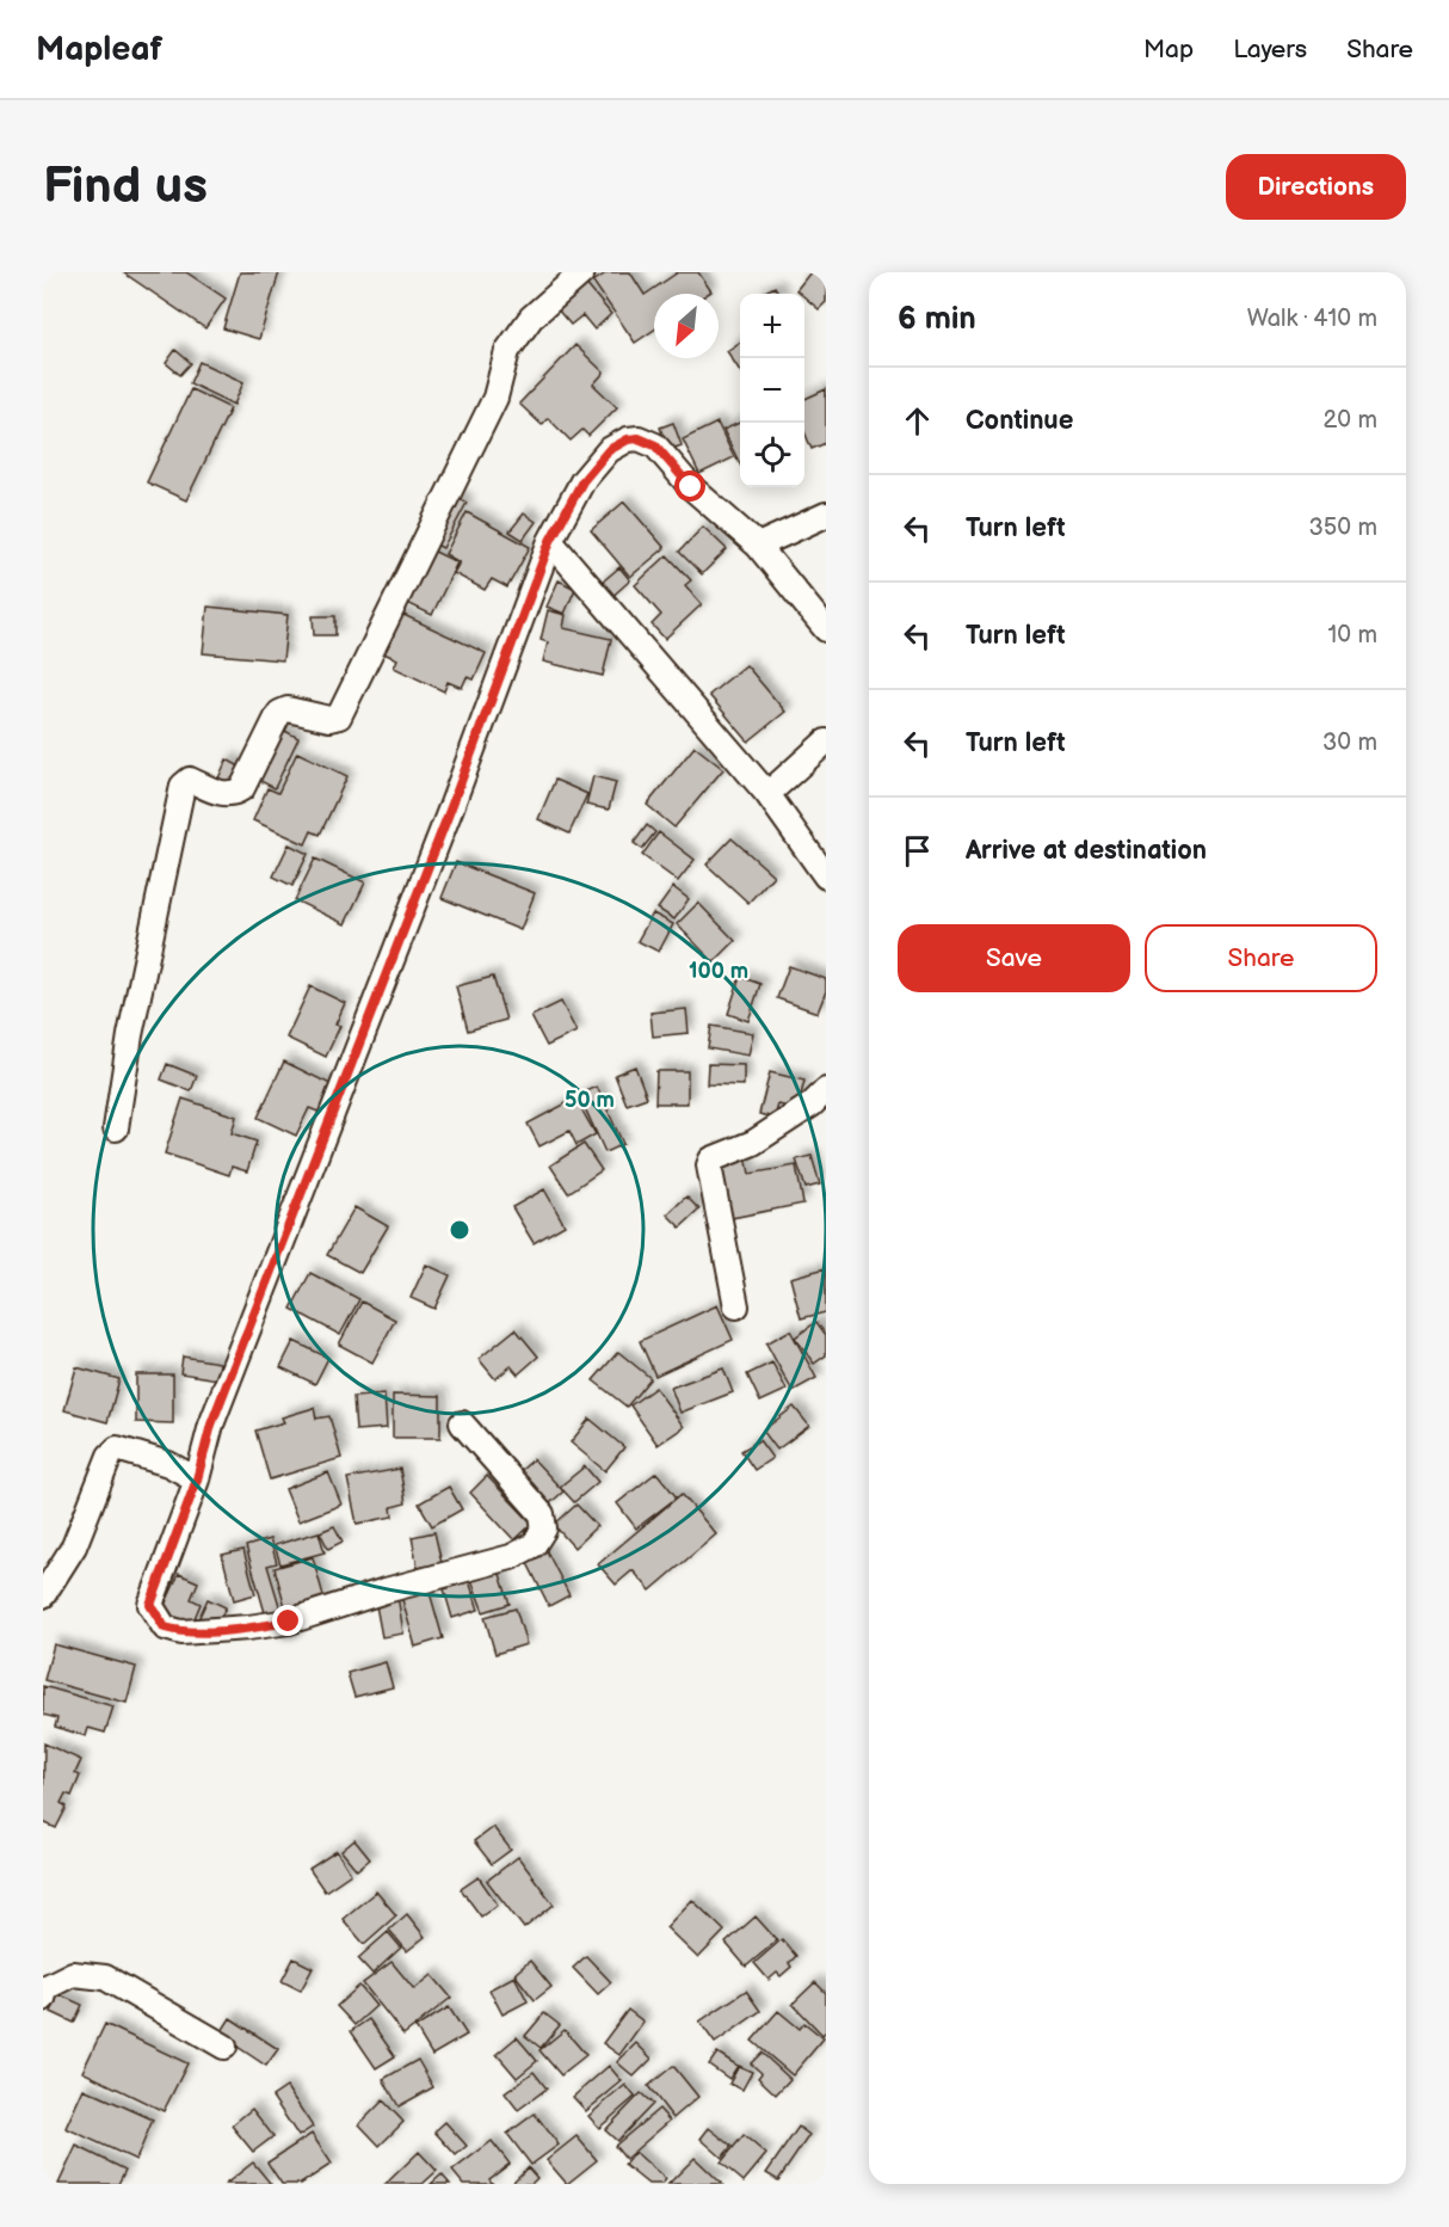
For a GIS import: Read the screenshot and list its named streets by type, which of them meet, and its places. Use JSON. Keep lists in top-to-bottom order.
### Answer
{
  "north": "bottom left",
  "page": {
    "header": "Mapleaf",
    "nav": ["Map", "Layers", "Share"],
    "buttons": [
      "Directions",
      ["Save", "Share"]
    ],
    "title": "Find us",
    "heading": ["6 min", "Walk · 410 m"],
    "map_buttons": ["+", "−"],
    "list": [
      ["Continue", "20 m"],
      ["Turn left", "350 m"],
      ["Turn left", "10 m"],
      ["Turn left", "30 m"],
      "Arrive at destination"
    ]
  },
  "rings": ["100 m", "50 m"]
}
